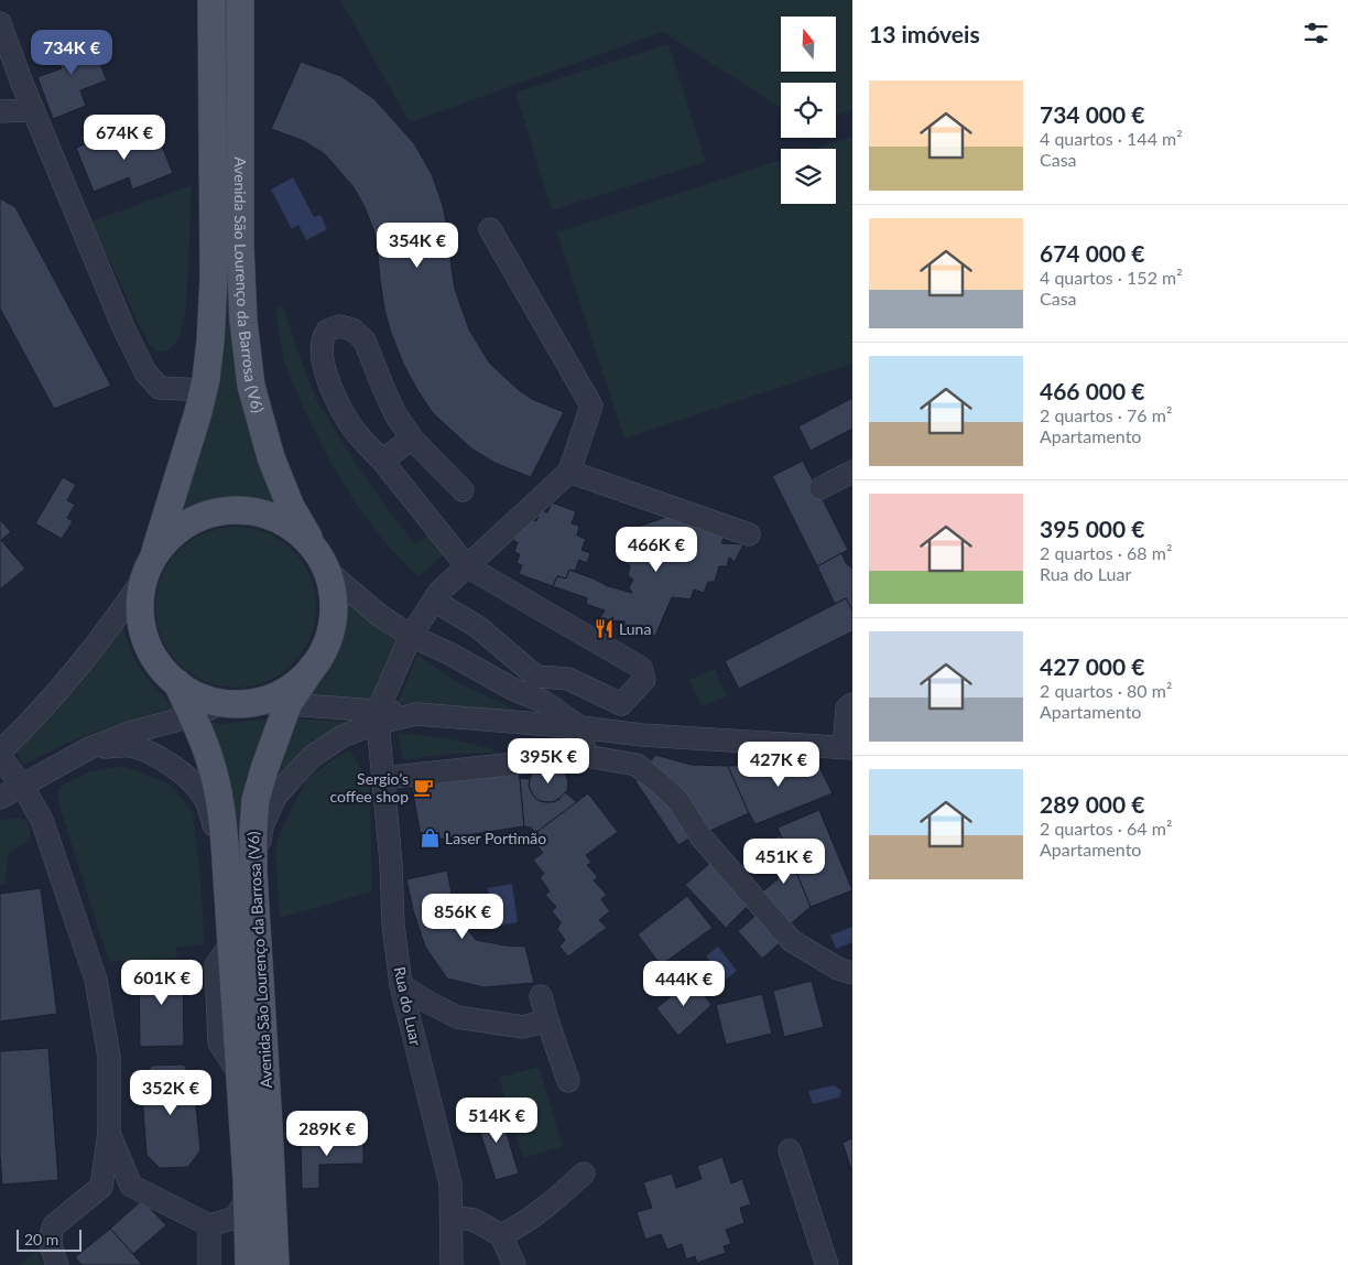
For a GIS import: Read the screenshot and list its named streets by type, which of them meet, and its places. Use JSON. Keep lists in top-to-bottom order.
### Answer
{
  "streets": {
    "main road": ["Avenida São Lourenço da Barrosa (V6)"],
    "street": ["Rua do Luar"]
  },
  "places": {
    "restaurant": ["Luna"],
    "cafe": ["Sergio’s coffee shop"],
    "shop": ["Laser Portimão"]
  },
  "scale_bar": "20 m",
  "north": "top",
  "page": {
    "heading": "13 imóveis",
    "price": [
      "734K €",
      "674K €",
      "354K €",
      "466K €",
      "395K €",
      "427K €",
      "451K €",
      "856K €",
      "601K €",
      "444K €",
      "352K €",
      "514K €",
      "289K €"
    ],
    "list": [
      {
        "name": "734 000 €",
        "note": "4 quartos · 144 m² · Casa"
      },
      {
        "name": "674 000 €",
        "note": "4 quartos · 152 m² · Casa"
      },
      {
        "name": "466 000 €",
        "note": "2 quartos · 76 m² · Apartamento"
      },
      {
        "name": "395 000 €",
        "note": "2 quartos · 68 m² · Rua do Luar"
      },
      {
        "name": "427 000 €",
        "note": "2 quartos · 80 m² · Apartamento"
      },
      {
        "name": "289 000 €",
        "note": "2 quartos · 64 m² · Apartamento"
      }
    ],
    "scale": "20 m"
  }
}
